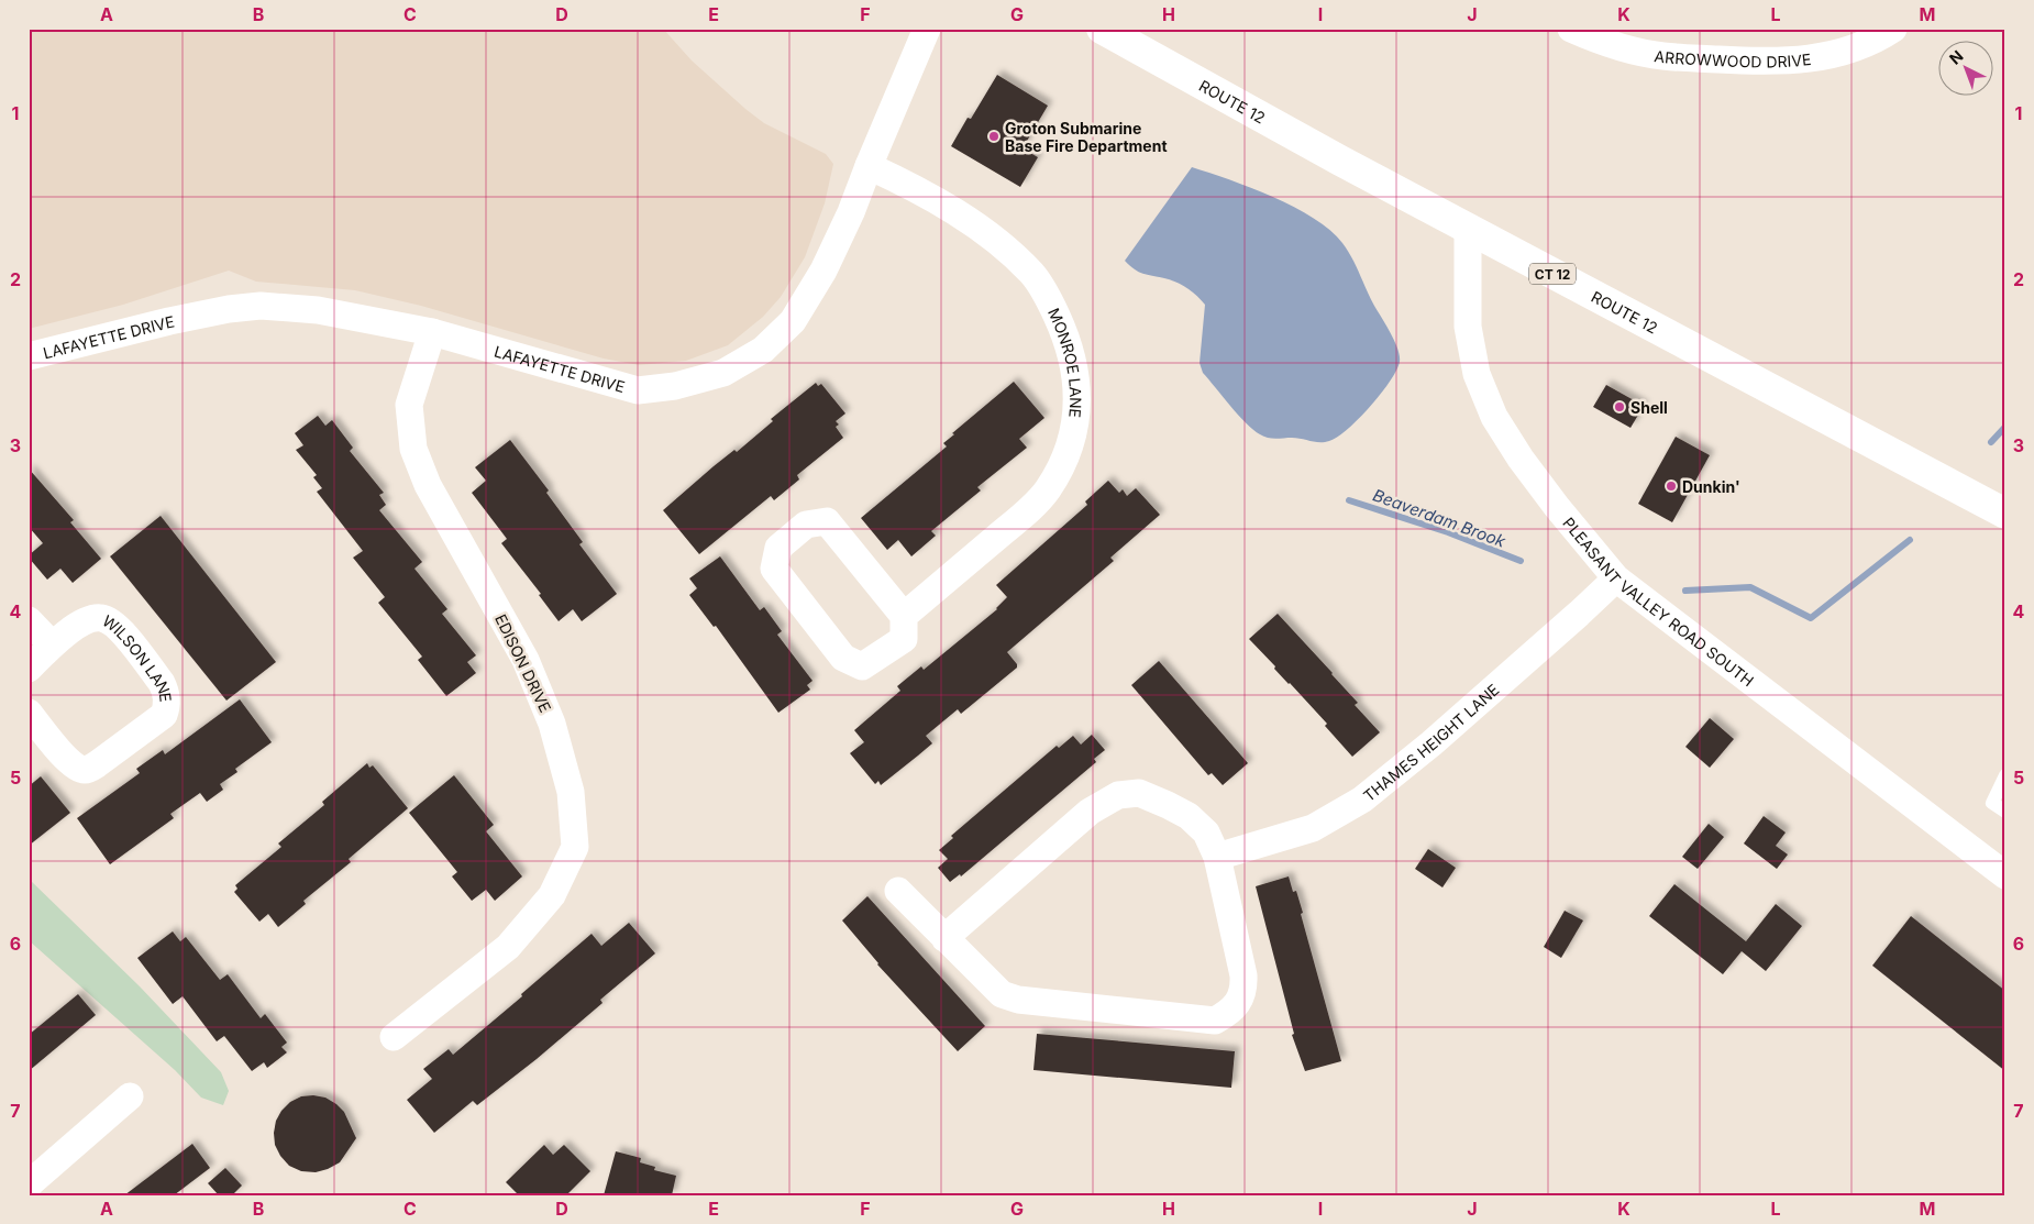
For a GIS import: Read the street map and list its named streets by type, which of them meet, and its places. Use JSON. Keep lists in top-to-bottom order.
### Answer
{
  "streets": {
    "highway": ["ROUTE 12", "CT 12"],
    "street": [
      "ARROWWOOD DRIVE",
      "LAFAYETTE DRIVE",
      "MONROE LANE",
      "PLEASANT VALLEY ROAD SOUTH",
      "WILSON LANE",
      "EDISON DRIVE",
      "THAMES HEIGHT LANE"
    ]
  },
  "crossings": [
    ["ROUTE 12", "PLEASANT VALLEY ROAD SOUTH"],
    ["LAFAYETTE DRIVE", "MONROE LANE"],
    ["LAFAYETTE DRIVE", "EDISON DRIVE"],
    ["PLEASANT VALLEY ROAD SOUTH", "THAMES HEIGHT LANE"]
  ],
  "water": ["Beaverdam Brook"],
  "places": ["Groton Submarine Base Fire Department", "Shell", "Dunkin'"],
  "north": "top left",
  "grid": {
    "columns": [
      "A",
      "B",
      "C",
      "D",
      "E",
      "F",
      "G",
      "H",
      "I",
      "J",
      "K",
      "L",
      "M"
    ],
    "rows": [
      "1",
      "2",
      "3",
      "4",
      "5",
      "6",
      "7"
    ]
  }
}
